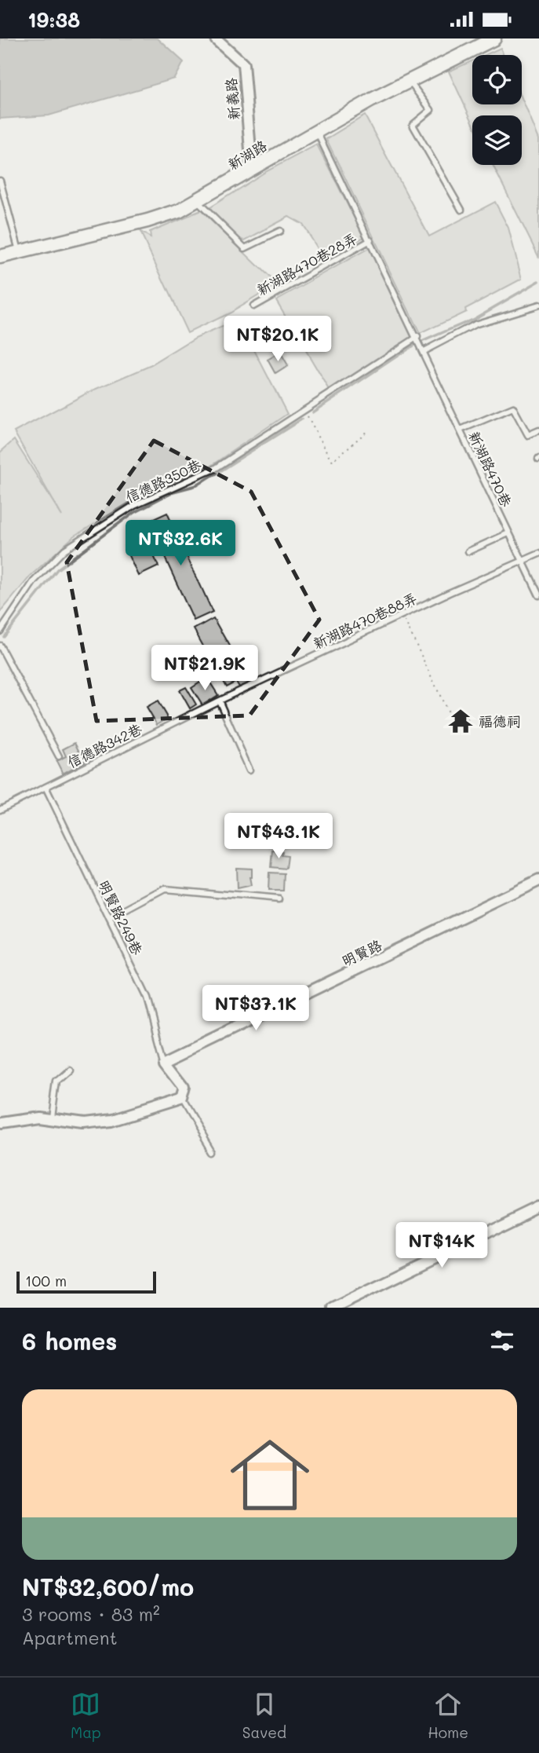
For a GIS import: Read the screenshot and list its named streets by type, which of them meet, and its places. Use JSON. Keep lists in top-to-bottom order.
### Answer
{
  "streets": {
    "street": ["新義路", "新湖路", "明賢路"],
    "lane": [
      "新湖路470巷28弄",
      "新湖路470巷",
      "信德路350巷",
      "新湖路470巷88弄",
      "信德路342巷",
      "明賢路249巷"
    ]
  },
  "crossings": [
    ["新義路", "新湖路"],
    ["新湖路470巷", "信德路350巷"],
    ["新湖路470巷", "新湖路470巷88弄"],
    ["新湖路470巷88弄", "信德路342巷"],
    ["信德路342巷", "明賢路249巷"],
    ["明賢路249巷", "明賢路"]
  ],
  "places": {
    "temple": ["福德祠"]
  },
  "scale_bar": "100 m",
  "page": {
    "status": "19:38",
    "price": [
      "NT$20.1K",
      "NT$32.6K",
      "NT$21.9K",
      "NT$43.1K",
      "NT$37.1K",
      "NT$14K"
    ],
    "scale": "100 m",
    "heading": "6 homes",
    "list": [
      {
        "name": "NT$32,600/mo",
        "note": "3 rooms · 83 m² · Apartment"
      }
    ],
    "tabs": ["Map", "Saved", "Home"]
  }
}
